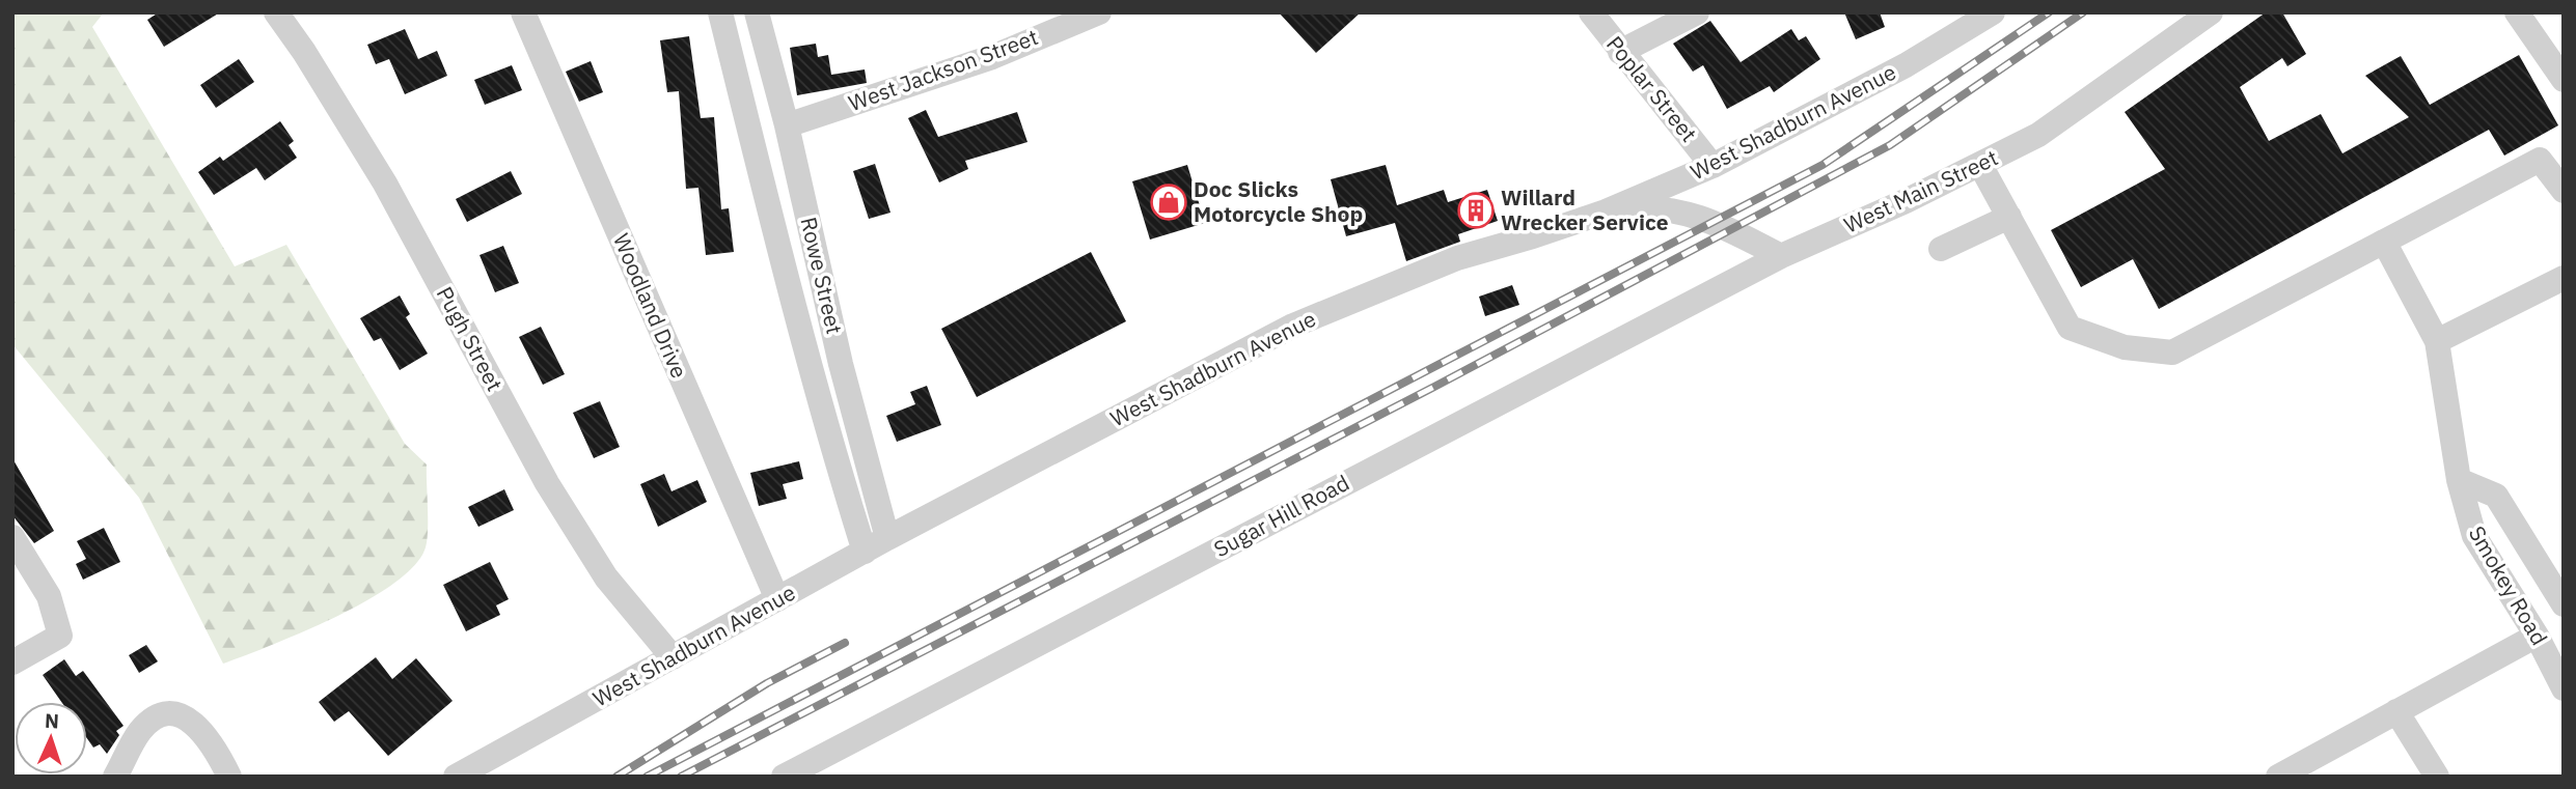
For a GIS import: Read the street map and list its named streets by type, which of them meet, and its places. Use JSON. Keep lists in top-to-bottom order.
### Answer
{
  "streets": {
    "street": [
      "West Jackson Street",
      "Poplar Street",
      "West Shadburn Avenue",
      "West Main Street",
      "Rowe Street",
      "Woodland Drive",
      "Pugh Street",
      "Sugar Hill Road",
      "Smokey Road"
    ]
  },
  "crossings": [
    ["West Jackson Street", "Rowe Street"],
    ["Poplar Street", "West Shadburn Avenue"],
    ["West Shadburn Avenue", "Rowe Street"],
    ["West Shadburn Avenue", "Woodland Drive"],
    ["West Shadburn Avenue", "Pugh Street"],
    ["West Main Street", "Sugar Hill Road"]
  ],
  "places": {
    "shop": ["Doc Slicks Motorcycle Shop"],
    "building": ["Willard Wrecker Service"]
  },
  "north": "top"
}
